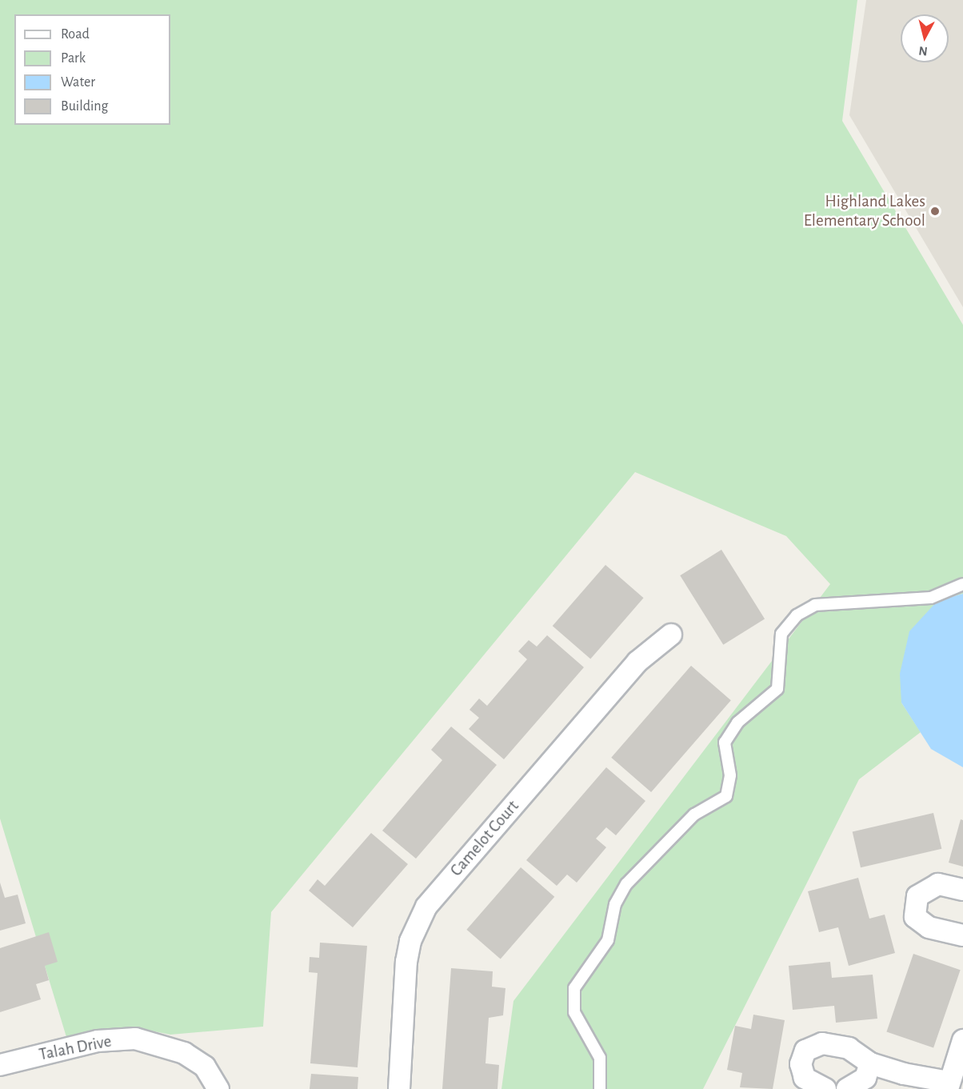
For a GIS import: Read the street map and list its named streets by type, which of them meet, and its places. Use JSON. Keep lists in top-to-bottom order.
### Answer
{
  "streets": {
    "street": ["Camelot Court", "Talah Drive"]
  },
  "places": ["Highland Lakes Elementary School"],
  "legend": [
    "Road",
    "Park",
    "Water",
    "Building"
  ],
  "north": "bottom"
}
